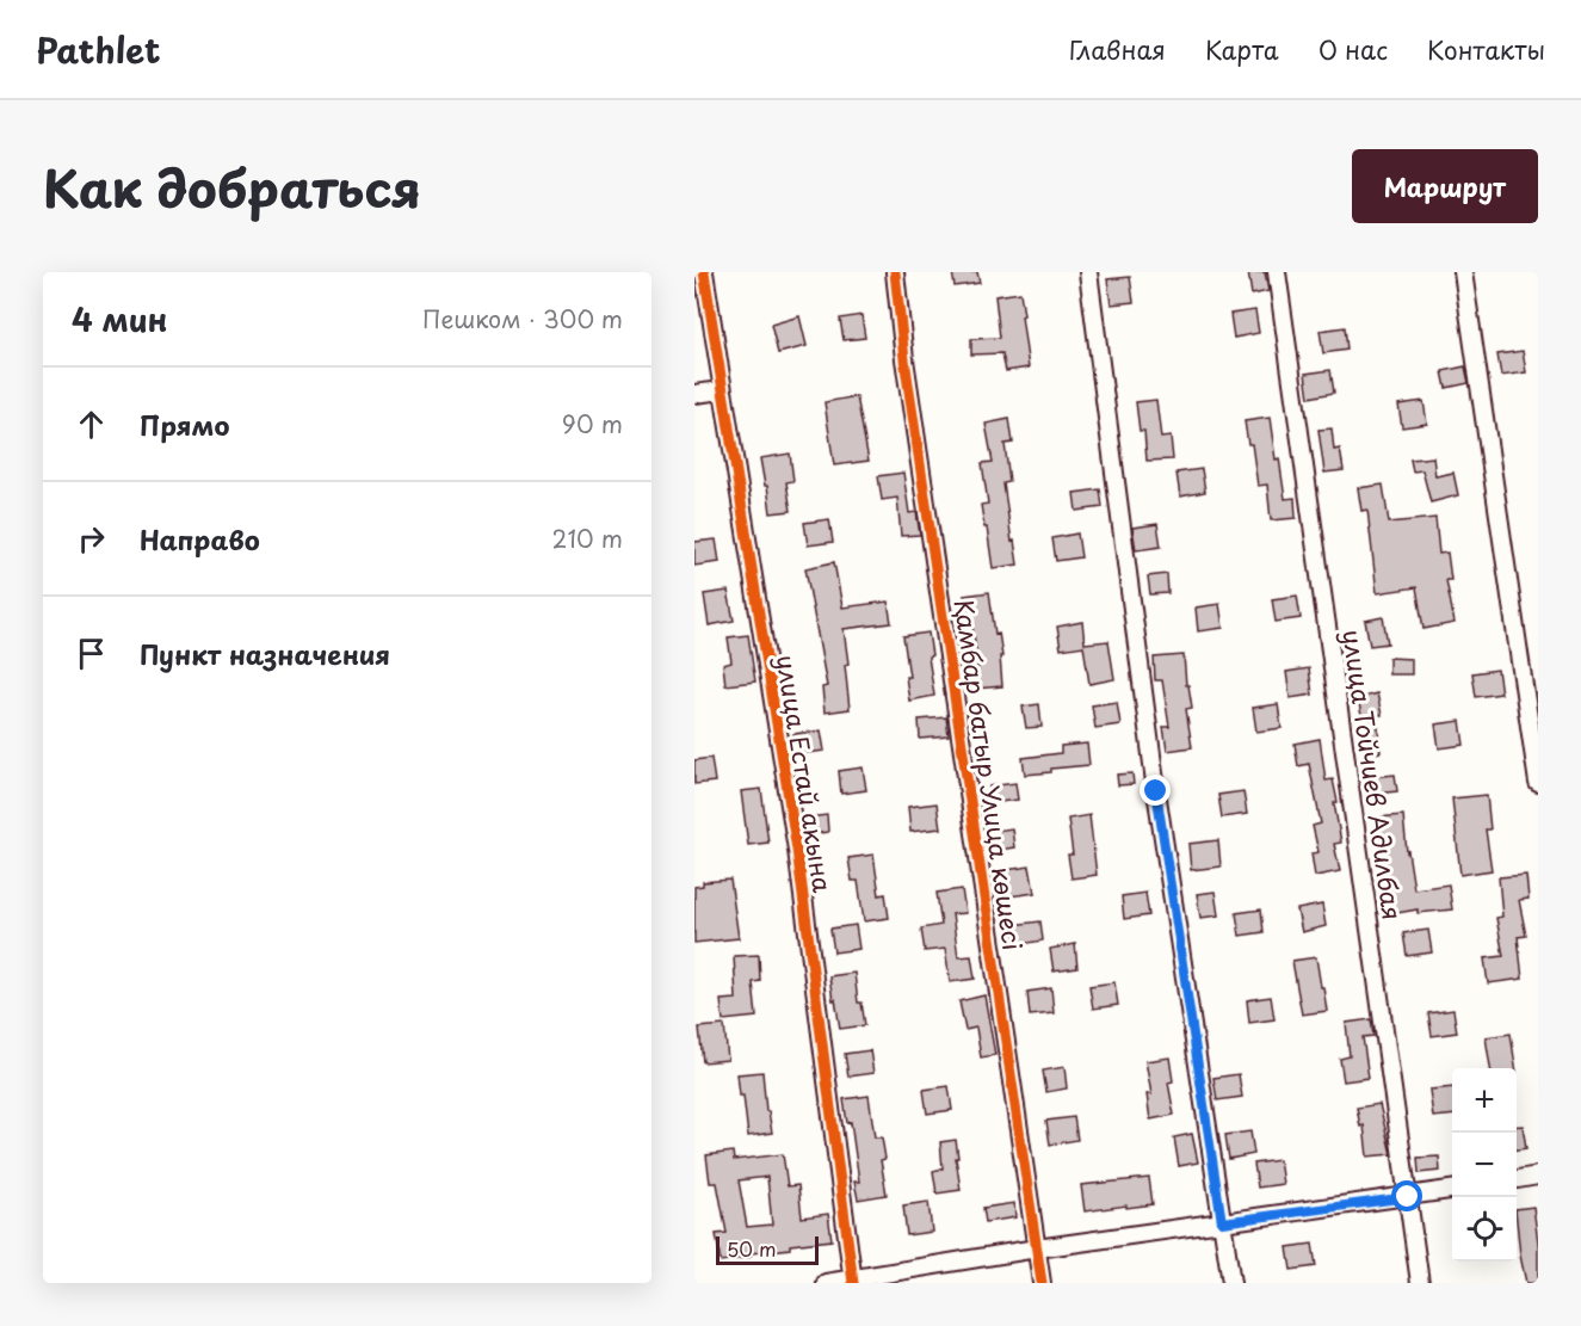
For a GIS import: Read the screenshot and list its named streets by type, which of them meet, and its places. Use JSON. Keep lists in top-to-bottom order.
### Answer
{
  "streets": {
    "street": ["улица Естай акына", "Қамбар батыр Улица көшесі", "улица Тойчиев Адилбая"]
  },
  "scale_bar": "50 m",
  "page": {
    "header": "Pathlet",
    "nav": [
      "Главная",
      "Карта",
      "О нас",
      "Контакты"
    ],
    "title": "Как добраться",
    "buttons": "Маршрут",
    "heading": ["4 мин", "Пешком · 300 m"],
    "list": [
      ["Прямо", "90 m"],
      ["Направо", "210 m"],
      "Пункт назначения"
    ],
    "map_buttons": ["+", "−"],
    "scale": "50 m"
  }
}
